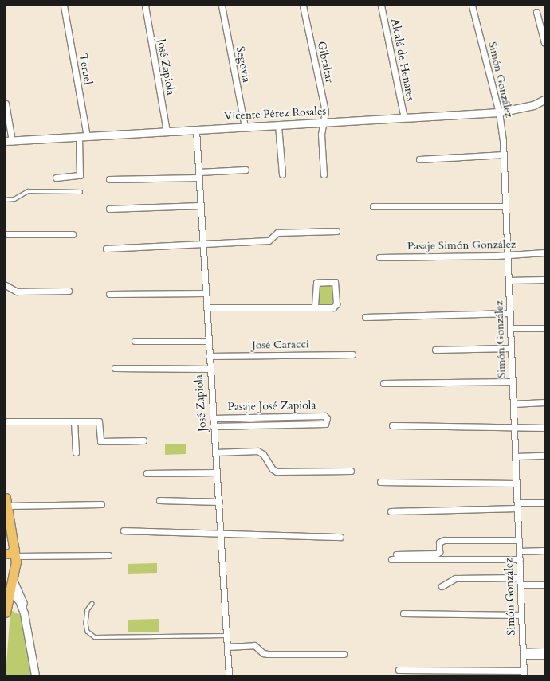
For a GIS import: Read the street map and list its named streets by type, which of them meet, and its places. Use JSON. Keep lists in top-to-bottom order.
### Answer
{
  "streets": {
    "street": [
      "Alcalá de Henares",
      "Gibraltar",
      "Segovia",
      "José Zapiola",
      "Teruel",
      "Simón González",
      "Vicente Pérez Rosales",
      "Pasaje Simón González",
      "José Caracci",
      "Pasaje José Zapiola"
    ]
  },
  "crossings": [
    ["Alcalá de Henares", "Vicente Pérez Rosales"],
    ["Gibraltar", "Vicente Pérez Rosales"],
    ["Segovia", "Vicente Pérez Rosales"],
    ["José Zapiola", "Vicente Pérez Rosales"],
    ["José Zapiola", "José Caracci"],
    ["José Zapiola", "Pasaje José Zapiola"],
    ["Teruel", "Vicente Pérez Rosales"],
    ["Simón González", "Vicente Pérez Rosales"],
    ["Simón González", "Pasaje Simón González"]
  ]
}
